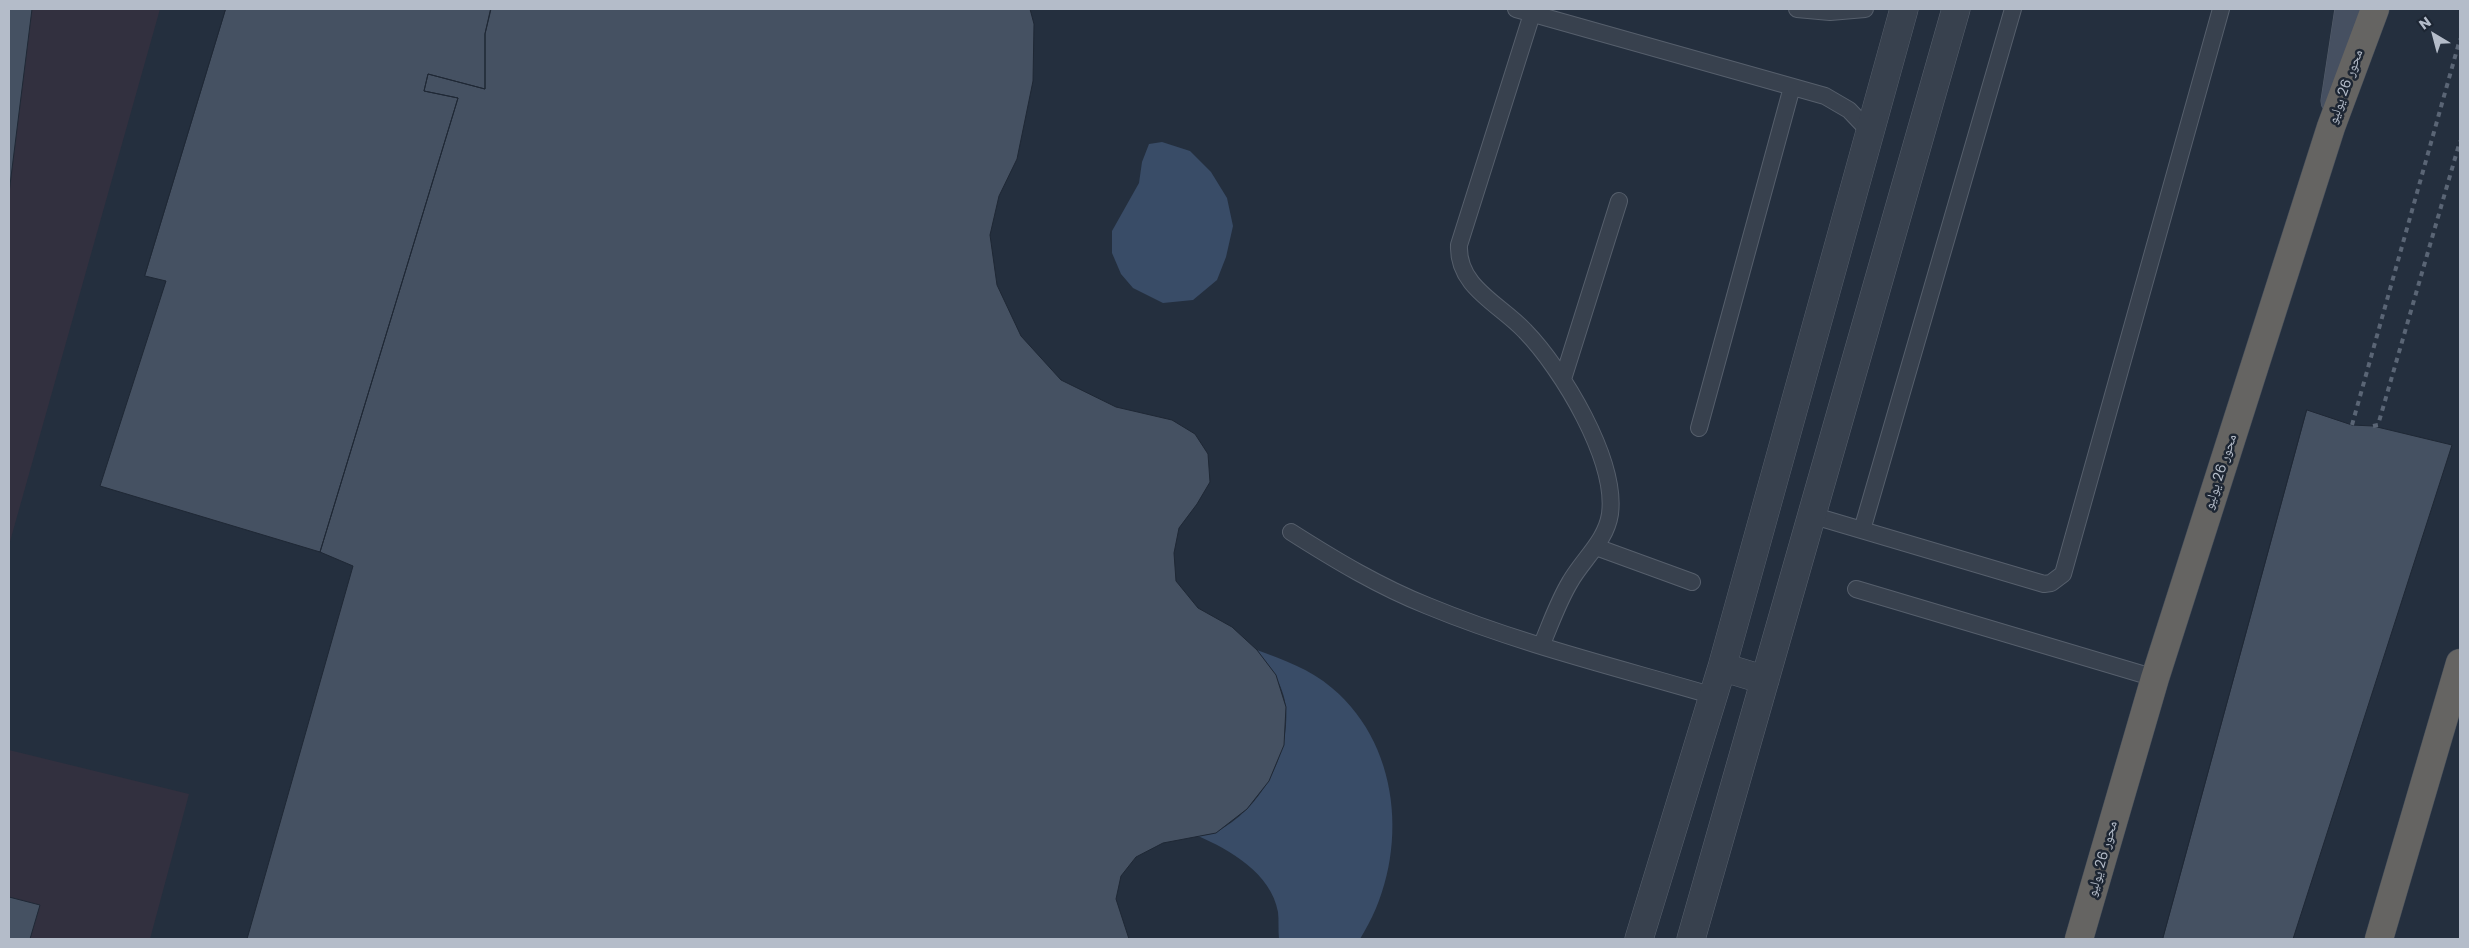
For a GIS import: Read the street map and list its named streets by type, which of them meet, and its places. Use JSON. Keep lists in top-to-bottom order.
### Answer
{
  "streets": {
    "highway": ["محور 26 يوليو"]
  },
  "north": "top left"
}
